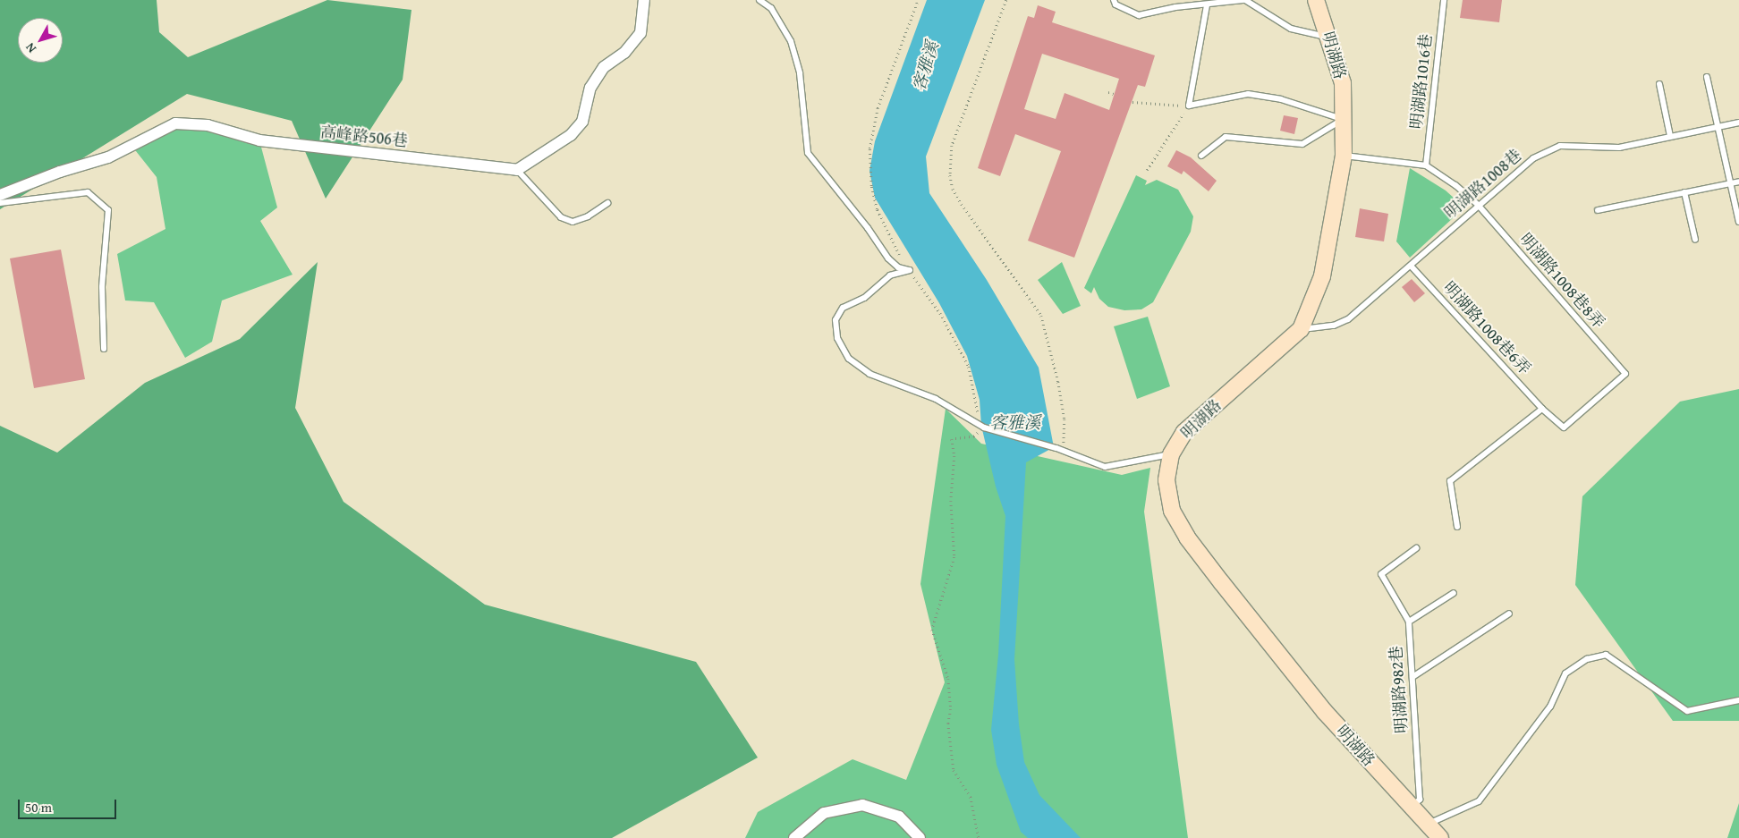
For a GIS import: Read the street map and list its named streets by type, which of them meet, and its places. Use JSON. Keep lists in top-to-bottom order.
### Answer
{
  "streets": {
    "street": ["明湖路", "高峰路506巷"],
    "lane": [
      "明湖路1016巷",
      "明湖路1008巷",
      "明湖路1008巷8弄",
      "明湖路1008巷6弄",
      "明湖路982巷"
    ]
  },
  "crossings": [
    ["明湖路", "明湖路1008巷"],
    ["明湖路", "明湖路982巷"],
    ["明湖路1008巷", "明湖路1008巷8弄"],
    ["明湖路1008巷", "明湖路1008巷6弄"],
    ["明湖路1008巷8弄", "明湖路1008巷6弄"]
  ],
  "water": ["客雅溪"],
  "scale_bar": "50 m",
  "north": "bottom left"
}
